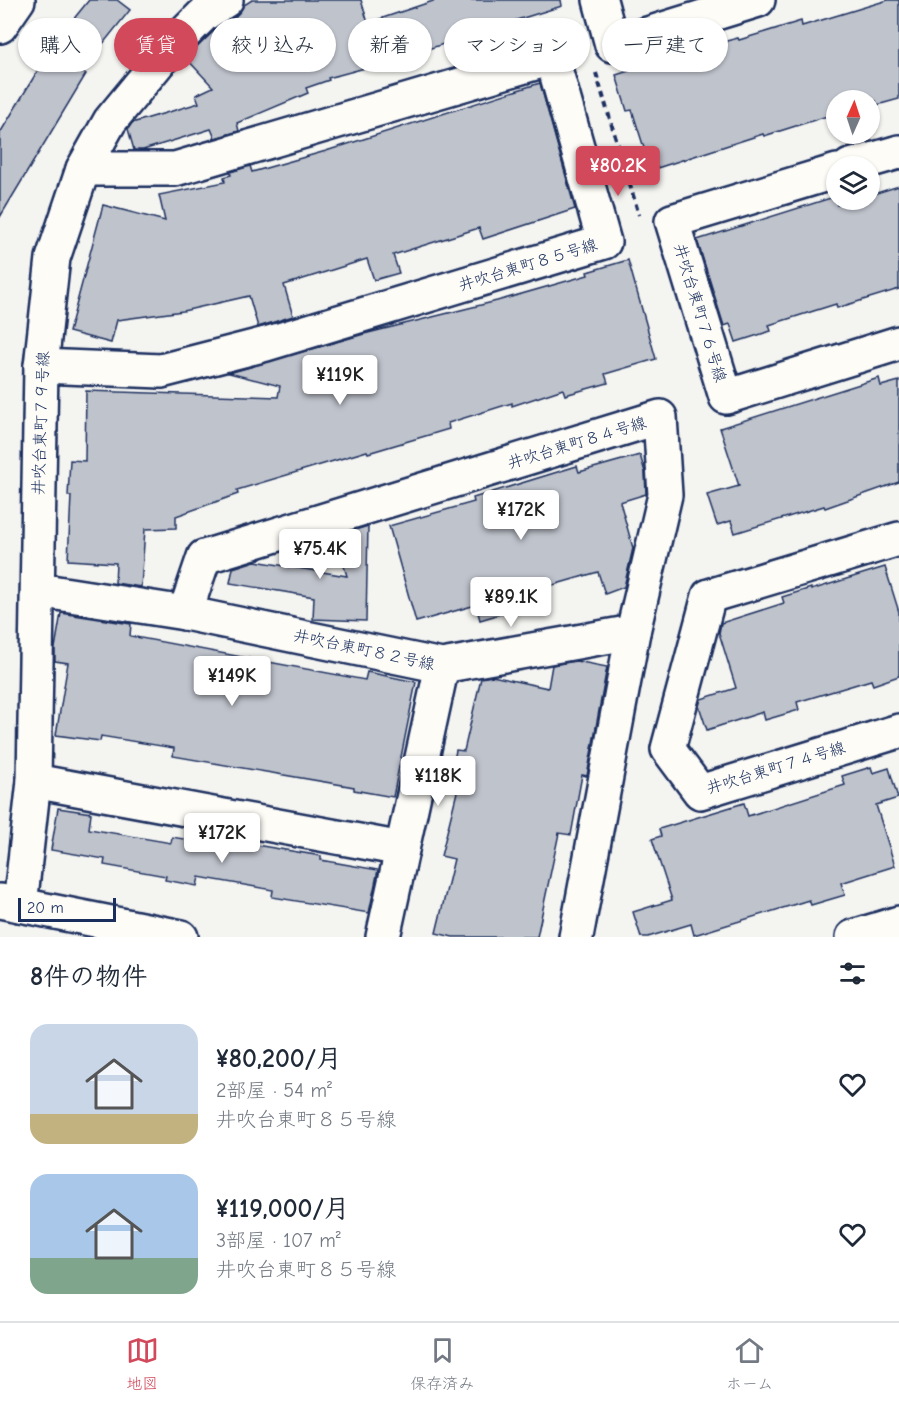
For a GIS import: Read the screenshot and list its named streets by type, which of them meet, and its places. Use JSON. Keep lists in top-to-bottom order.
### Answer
{
  "streets": {
    "street": [
      "井吹台東町８５号線",
      "井吹台東町７６号線",
      "井吹台東町７９号線",
      "井吹台東町８４号線",
      "井吹台東町８２号線",
      "井吹台東町７４号線"
    ]
  },
  "crossings": [
    ["井吹台東町８５号線", "井吹台東町７９号線"],
    ["井吹台東町７９号線", "井吹台東町８２号線"],
    ["井吹台東町８４号線", "井吹台東町８２号線"]
  ],
  "scale_bar": "20 m",
  "north": "top",
  "page": {
    "chip": [
      "購入",
      "賃貸",
      "絞り込み",
      "新着",
      "マンション",
      "一戸建て"
    ],
    "price": [
      "¥80.2K",
      "¥119K",
      "¥172K",
      "¥75.4K",
      "¥89.1K",
      "¥149K",
      "¥118K",
      "¥172K"
    ],
    "scale": "20 m",
    "heading": "8件の物件",
    "list": [
      {
        "name": "¥80,200/月",
        "note": "2部屋 · 54 m² · 井吹台東町８５号線"
      },
      {
        "name": "¥119,000/月",
        "note": "3部屋 · 107 m² · 井吹台東町８５号線"
      }
    ],
    "tabs": ["地図", "保存済み", "ホーム"]
  }
}
